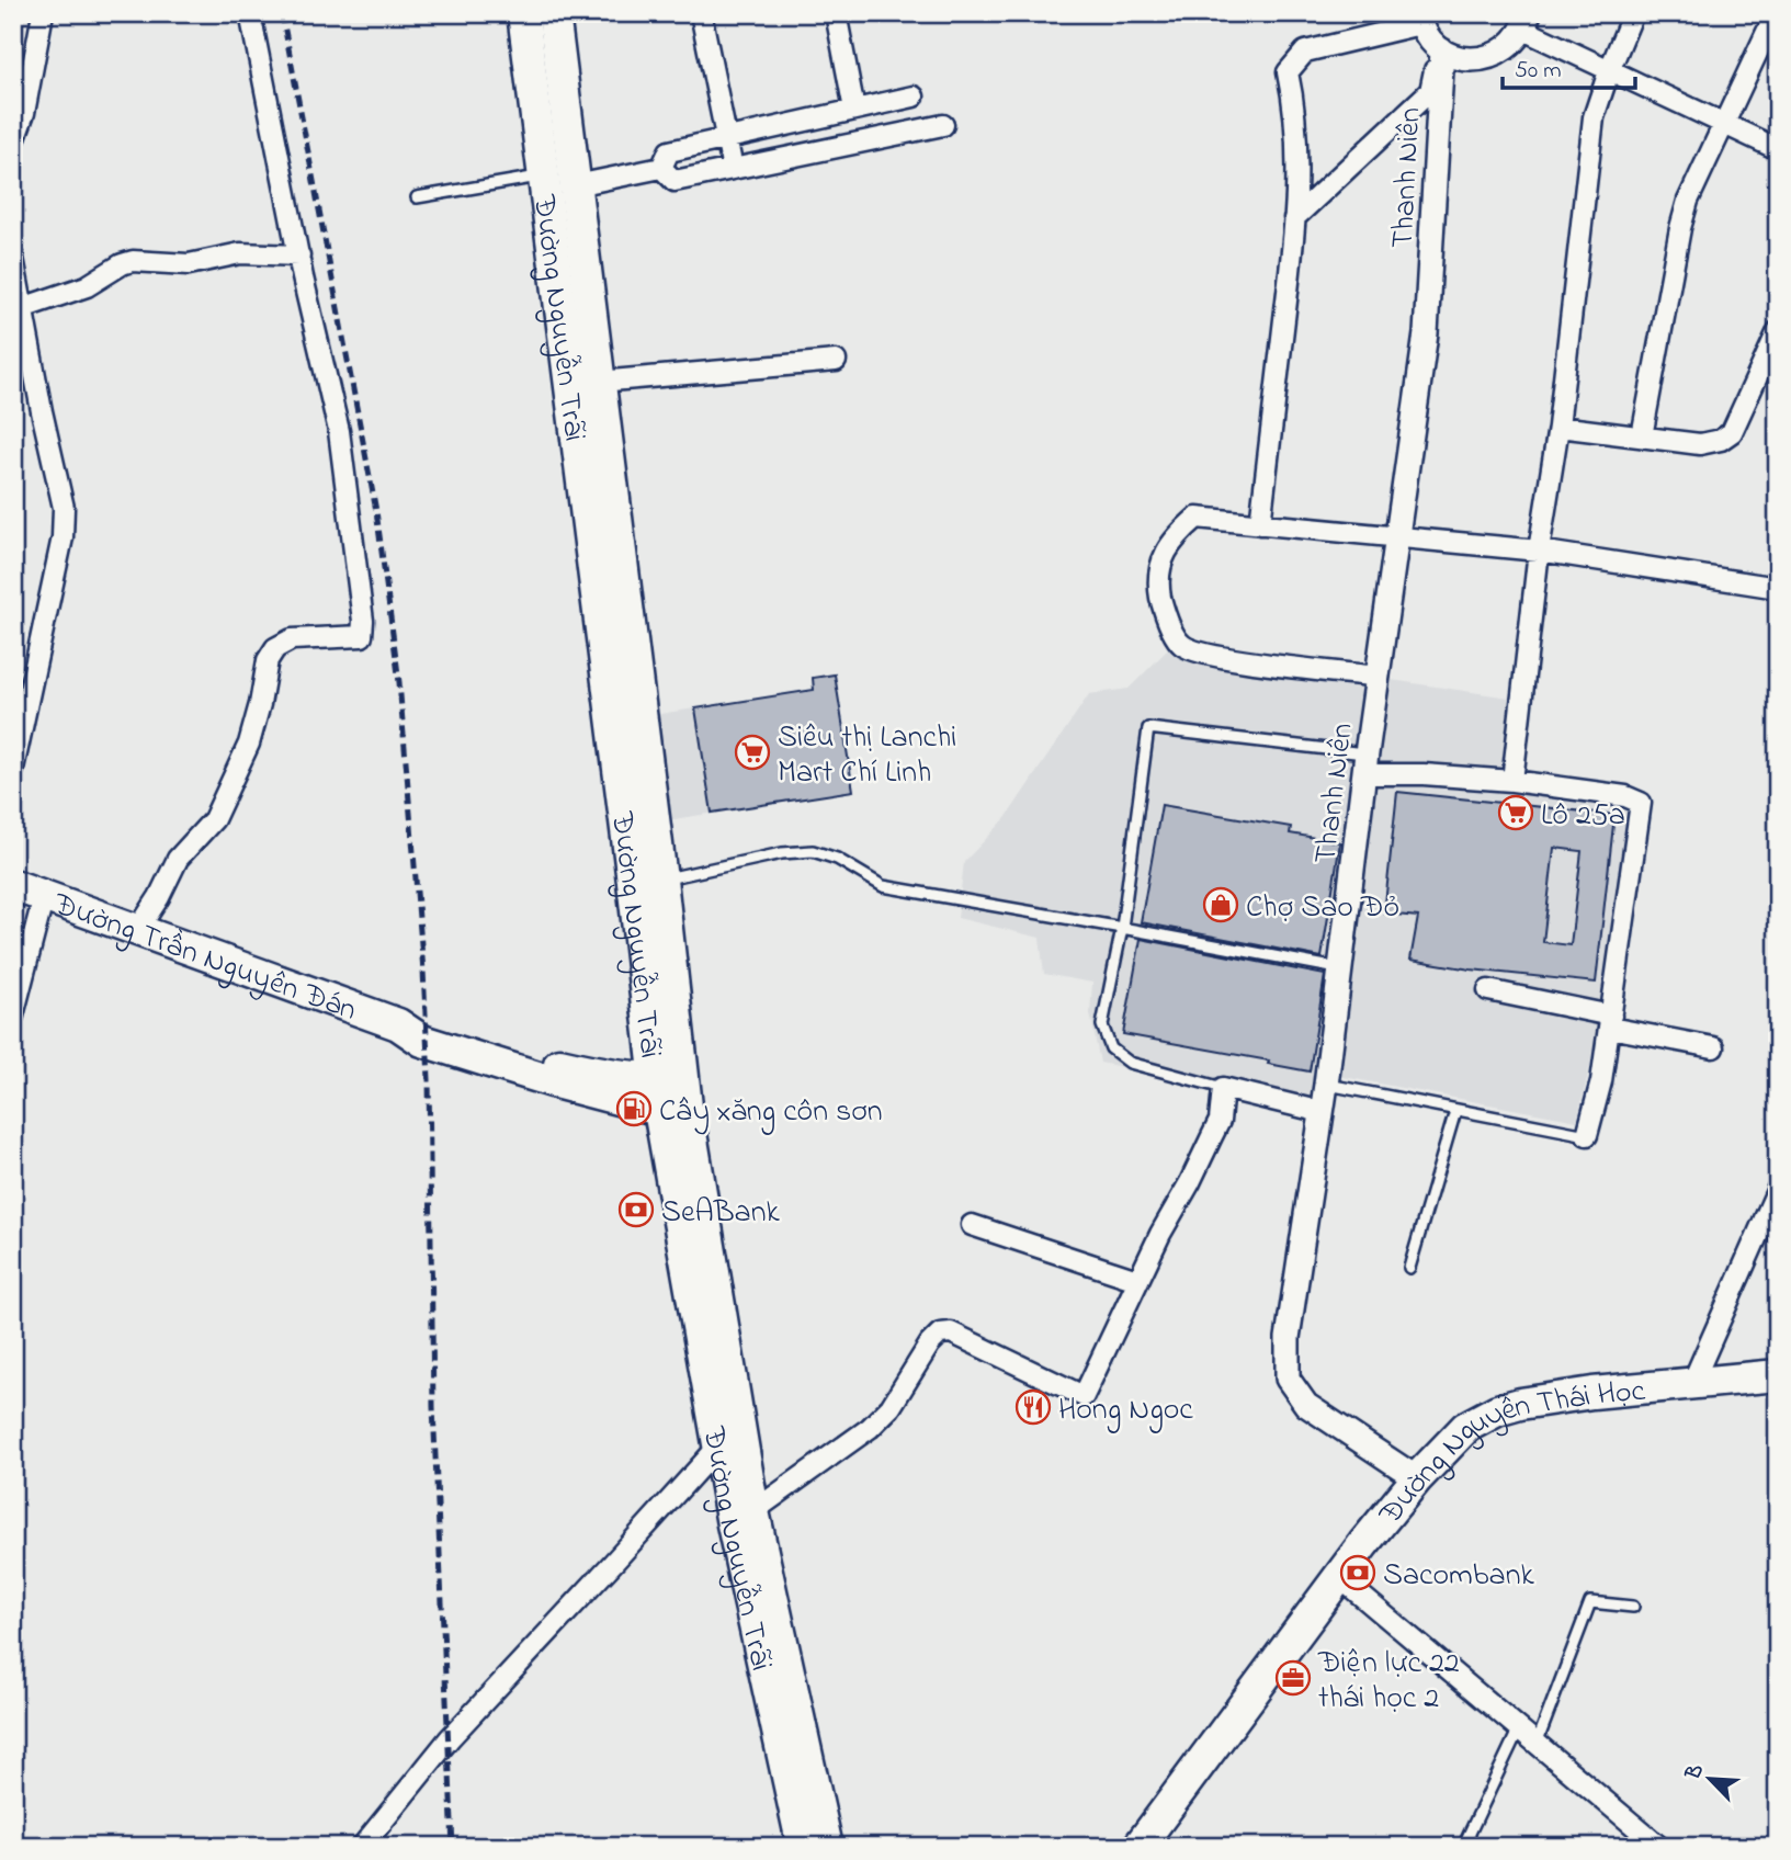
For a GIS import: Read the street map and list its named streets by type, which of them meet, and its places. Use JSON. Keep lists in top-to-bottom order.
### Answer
{
  "streets": {
    "highway": ["Đường Nguyễn Trãi", "Đường Trần Nguyên Đán", "Đường Nguyễn Thái Học"],
    "street": ["Thanh Niên"]
  },
  "crossings": [
    ["Thanh Niên", "Đường Nguyễn Thái Học"],
    ["Đường Nguyễn Trãi", "Đường Trần Nguyên Đán"]
  ],
  "places": {
    "supermarket": ["Siêu thị Lanchi Mart Chí Linh", "Lô 25a"],
    "shop": ["Chợ Sao Đỏ"],
    "fuel station": ["Cây xăng côn sơn"],
    "bank": ["SeABank", "Sacombank"],
    "restaurant": ["Hong Ngoc"],
    "office": ["Điện lực 22 thái học 2"]
  },
  "scale_bar": "50 m",
  "north": "top left"
}
